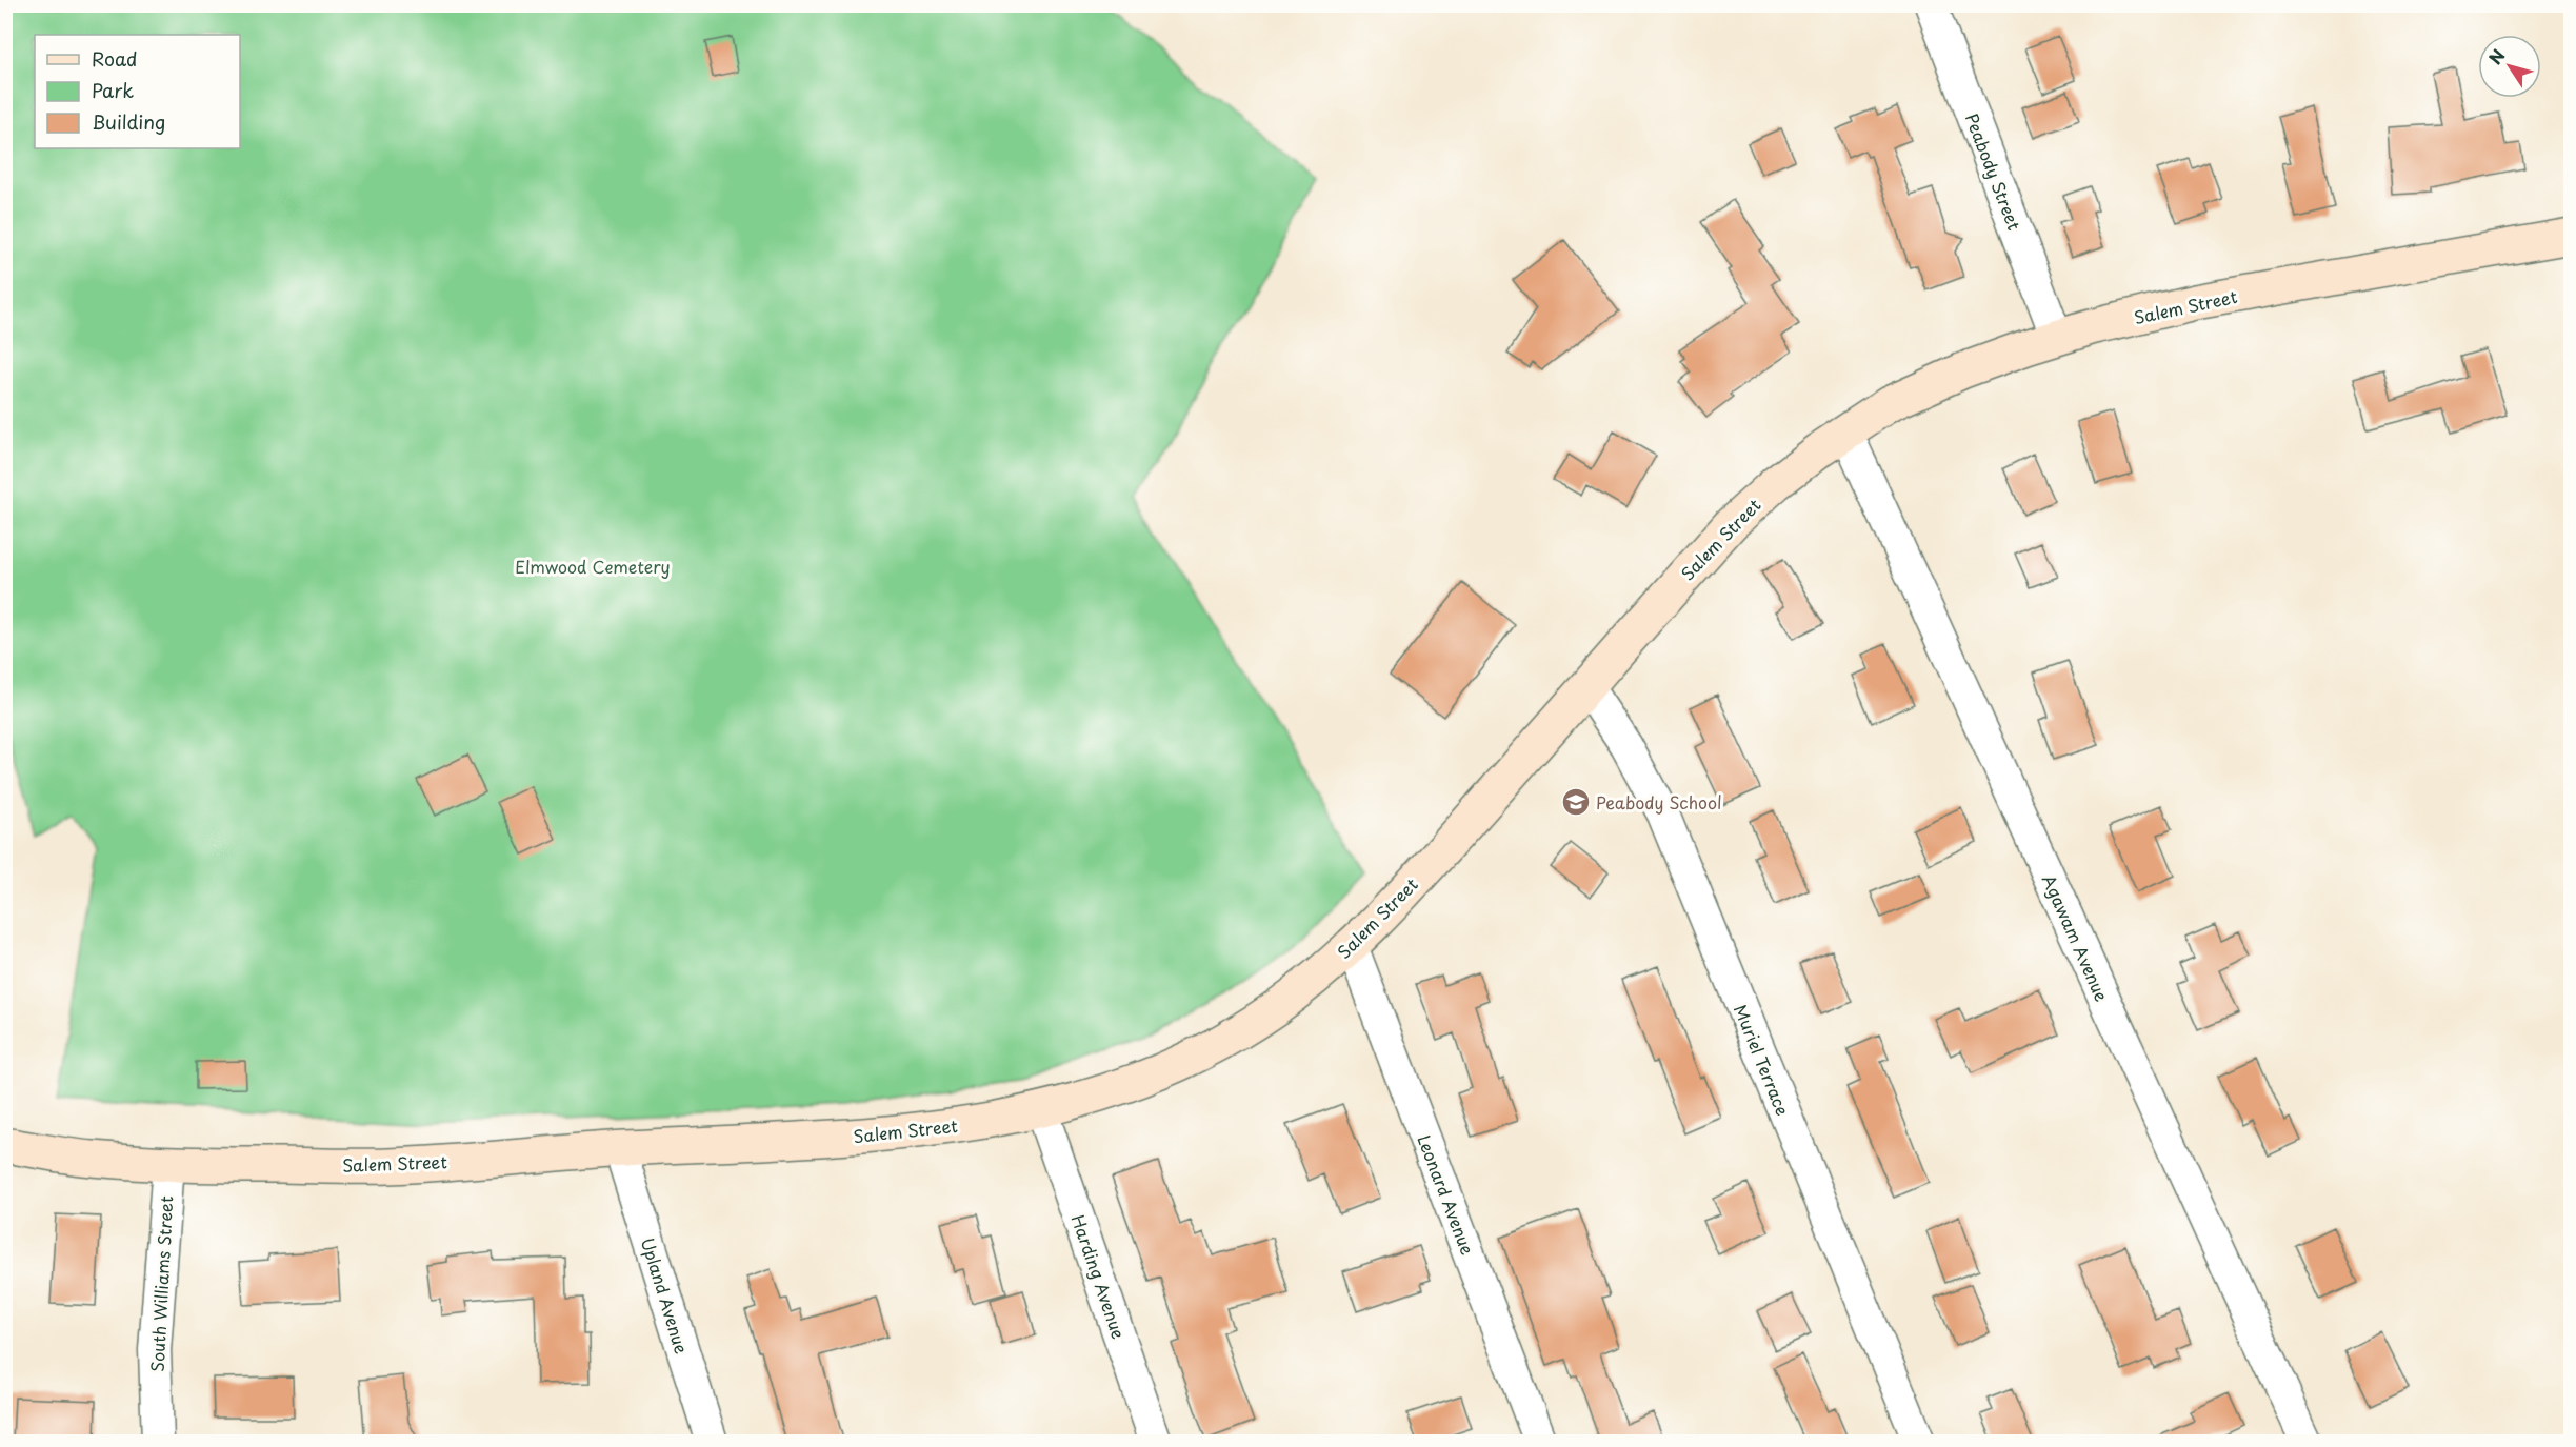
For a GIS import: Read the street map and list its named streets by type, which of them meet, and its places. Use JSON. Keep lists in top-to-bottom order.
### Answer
{
  "streets": {
    "main road": ["Salem Street"],
    "street": [
      "Peabody Street",
      "Agawam Avenue",
      "Muriel Terrace",
      "Leonard Avenue",
      "Harding Avenue",
      "South Williams Street",
      "Upland Avenue"
    ]
  },
  "crossings": [
    ["Peabody Street", "Salem Street"],
    ["Salem Street", "Agawam Avenue"],
    ["Salem Street", "Muriel Terrace"],
    ["Salem Street", "Leonard Avenue"],
    ["Salem Street", "Harding Avenue"],
    ["Salem Street", "South Williams Street"],
    ["Salem Street", "Upland Avenue"]
  ],
  "parks": ["Elmwood Cemetery"],
  "places": {
    "school or university": ["Peabody School"]
  },
  "legend": ["Road", "Park", "Building"],
  "north": "top left"
}
